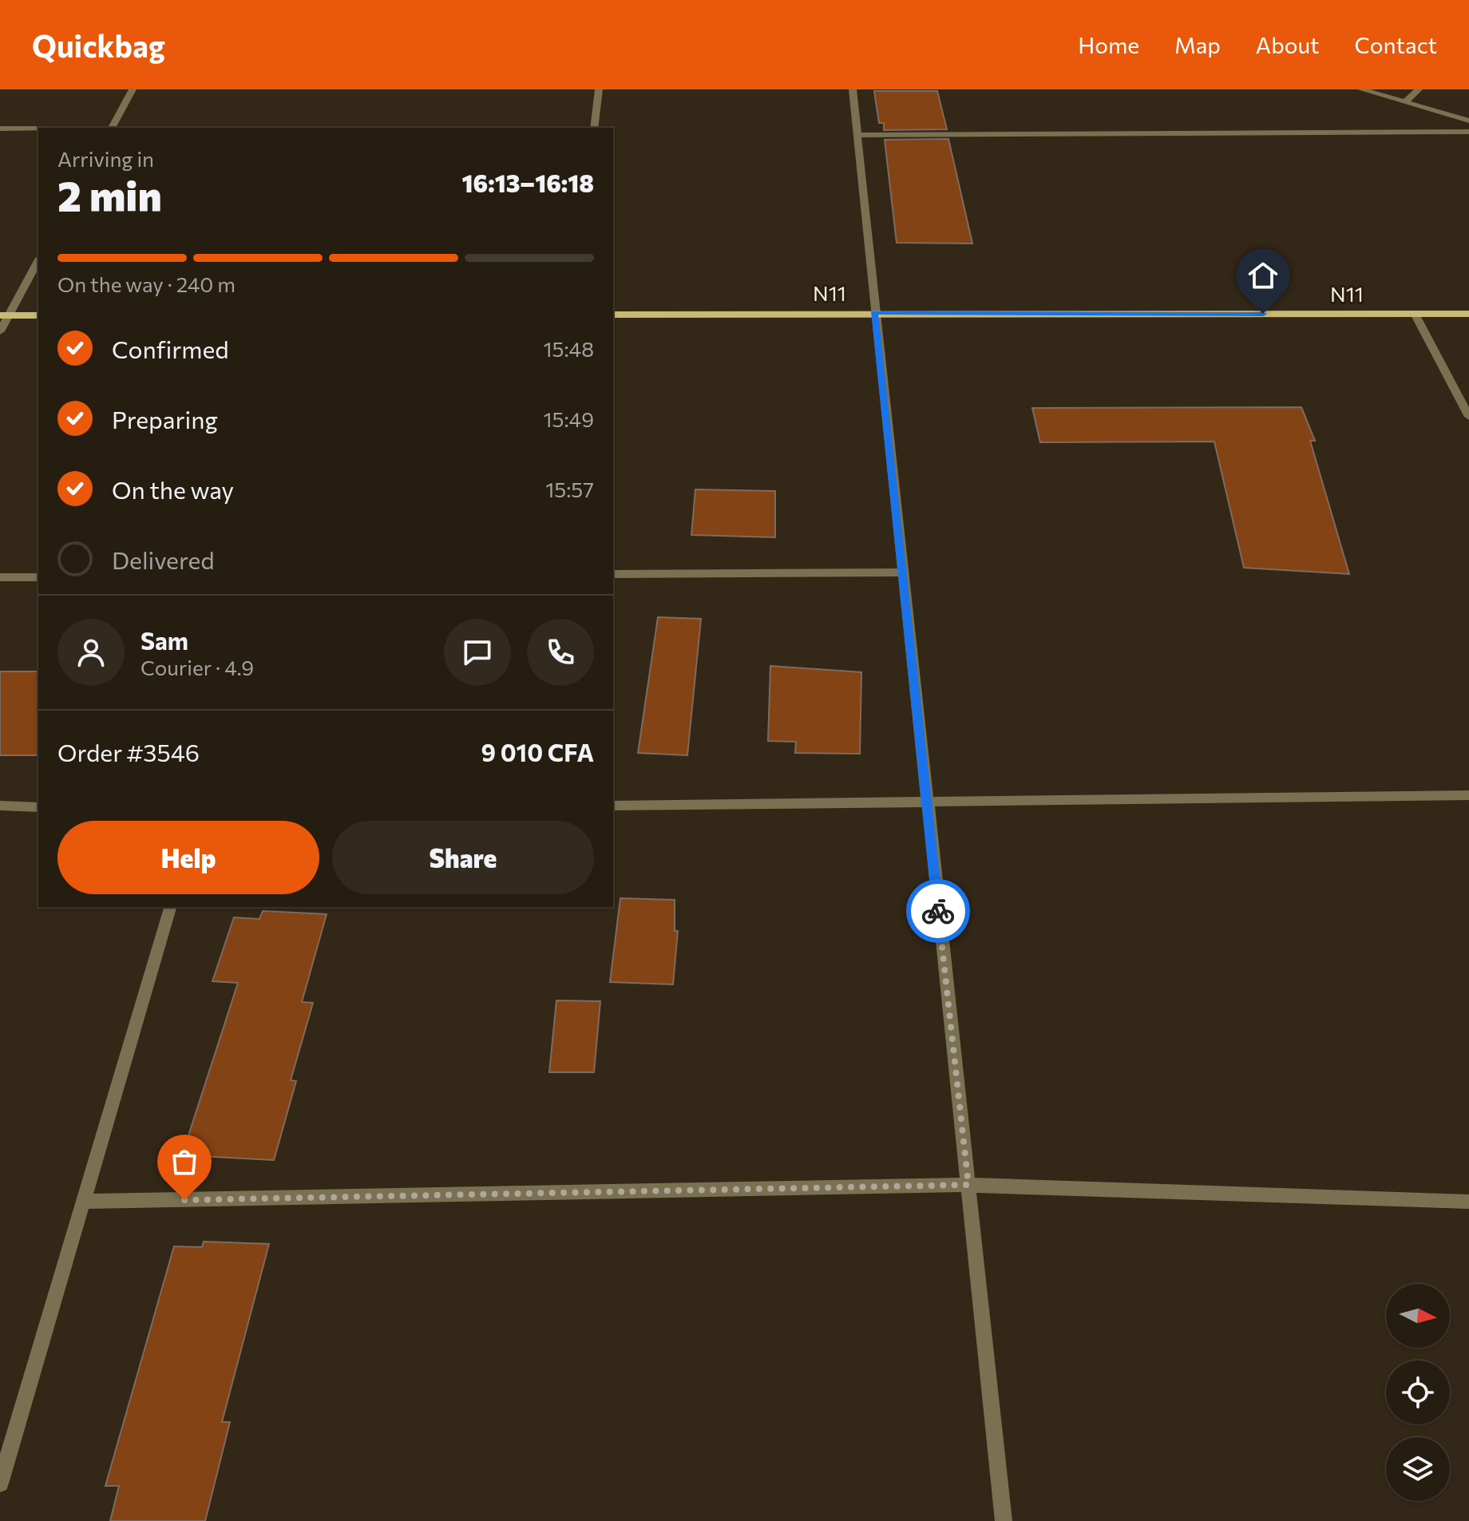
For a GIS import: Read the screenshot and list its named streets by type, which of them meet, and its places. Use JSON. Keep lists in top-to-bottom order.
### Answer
{
  "streets": {
    "main road": ["N11"]
  },
  "north": "right",
  "page": {
    "header": "Quickbag",
    "nav": [
      "Home",
      "Map",
      "About",
      "Contact"
    ],
    "heading": ["2 min", "Arriving in", "16:13–16:18"],
    "panel": [
      "Sam",
      "Courier · 4.9",
      "Order #3546",
      "9 010 CFA"
    ],
    "bar": "On the way · 240 m",
    "list": [
      ["Confirmed", "15:48"],
      ["Preparing", "15:49"],
      ["On the way", "15:57"],
      "Delivered"
    ],
    "buttons": ["Help", "Share"]
  }
}
